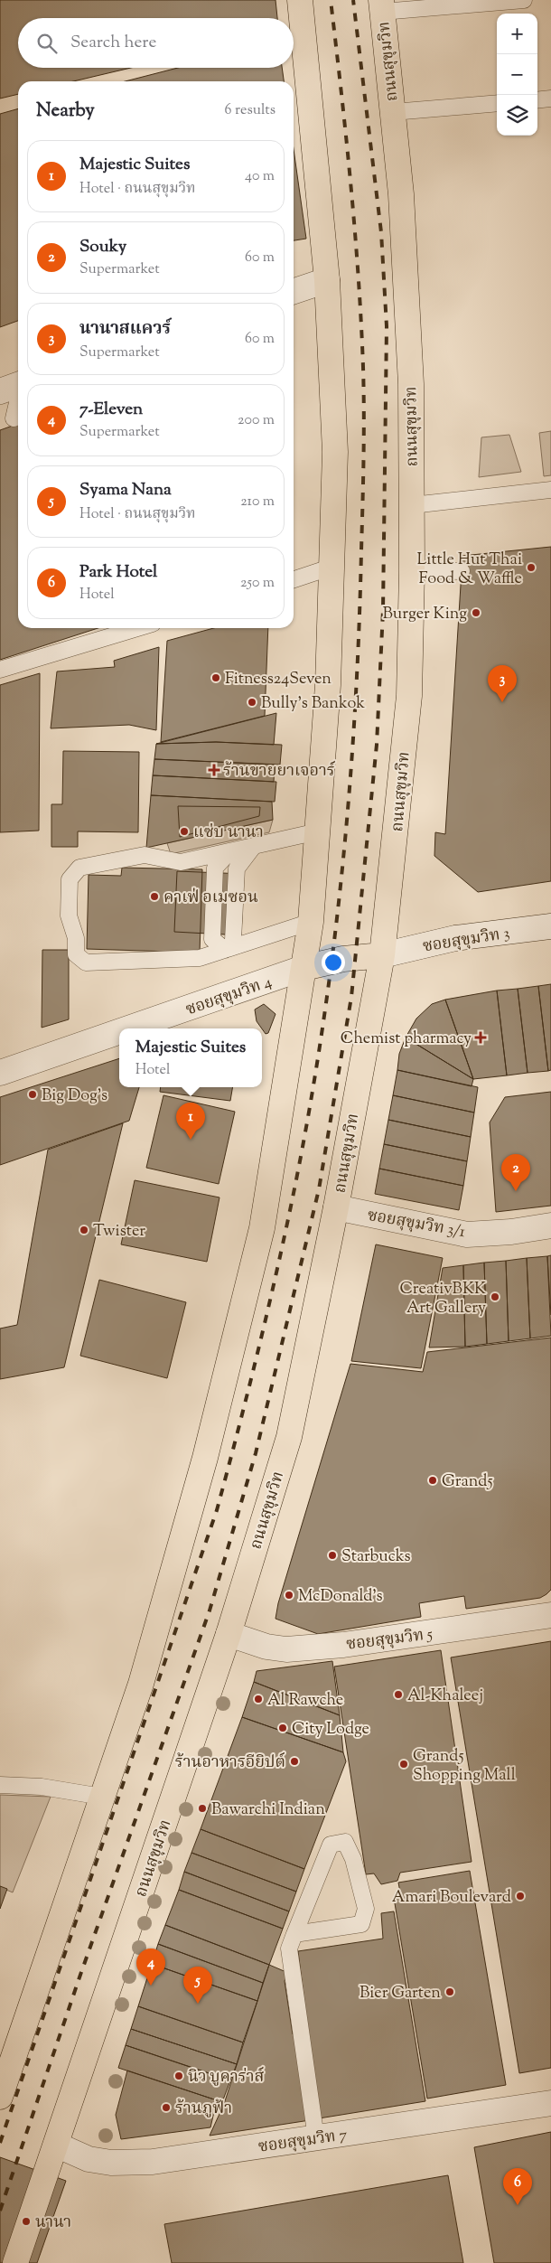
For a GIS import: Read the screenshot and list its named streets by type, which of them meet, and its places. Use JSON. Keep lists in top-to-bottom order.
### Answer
{
  "streets": {
    "main road": ["ถนนสุขุมวิท"],
    "street": [
      "ซอยสุขุมวิท 3",
      "ซอยสุขุมวิท 4",
      "ซอยสุขุมวิท 3/1",
      "ซอยสุขุมวิท 5",
      "ซอยสุขุมวิท 7"
    ]
  },
  "crossings": [
    ["ถนนสุขุมวิท", "ซอยสุขุมวิท 3"],
    ["ถนนสุขุมวิท", "ซอยสุขุมวิท 3/1"],
    ["ถนนสุขุมวิท", "ซอยสุขุมวิท 5"],
    ["ถนนสุขุมวิท", "ซอยสุขุมวิท 7"]
  ],
  "places": {
    "other": [
      "Little Hut Thai Food & Waffle",
      "Burger King",
      "Fitness24Seven",
      "Bully's Bankok",
      "แซ่บ นานา",
      "คาเฟ่ อเมซอน",
      "Big Dog's",
      "Twister",
      "CreativBKK Art Gallery",
      "Grand5",
      "Starbucks",
      "McDonald's",
      "Al-Khaleej",
      "Al Rawche",
      "City Lodge",
      "ร้านอาหารอียิปต์",
      "Grand5 Shopping Mall",
      "Bawarchi Indian",
      "Amari Boulevard",
      "Bier Garten",
      "นิว บูคาร่าส์",
      "ร้านภูฟ้า",
      "นานา"
    ],
    "health": ["ร้านขายยาเจอาร์", "Chemist pharmacy"]
  },
  "page": {
    "map_buttons": ["+", "−"],
    "search": "Search here",
    "heading": ["Nearby", "6 results"],
    "list": [
      {
        "mark": "1",
        "name": "Majestic Suites",
        "note": "Hotel · ถนนสุขุมวิท",
        "value": "40 m"
      },
      {
        "mark": "2",
        "name": "Souky",
        "note": "Supermarket",
        "value": "60 m"
      },
      {
        "mark": "3",
        "name": "นานาสแควร์",
        "note": "Supermarket",
        "value": "60 m"
      },
      {
        "mark": "4",
        "name": "7-Eleven",
        "note": "Supermarket",
        "value": "200 m"
      },
      {
        "mark": "5",
        "name": "Syama Nana",
        "note": "Hotel · ถนนสุขุมวิท",
        "value": "210 m"
      },
      {
        "mark": "6",
        "name": "Park Hotel",
        "note": "Hotel",
        "value": "250 m"
      }
    ],
    "pins": [
      "3",
      "1",
      "2",
      "4",
      "5",
      "6"
    ],
    "popup": ["Majestic Suites", "Hotel"]
  }
}
